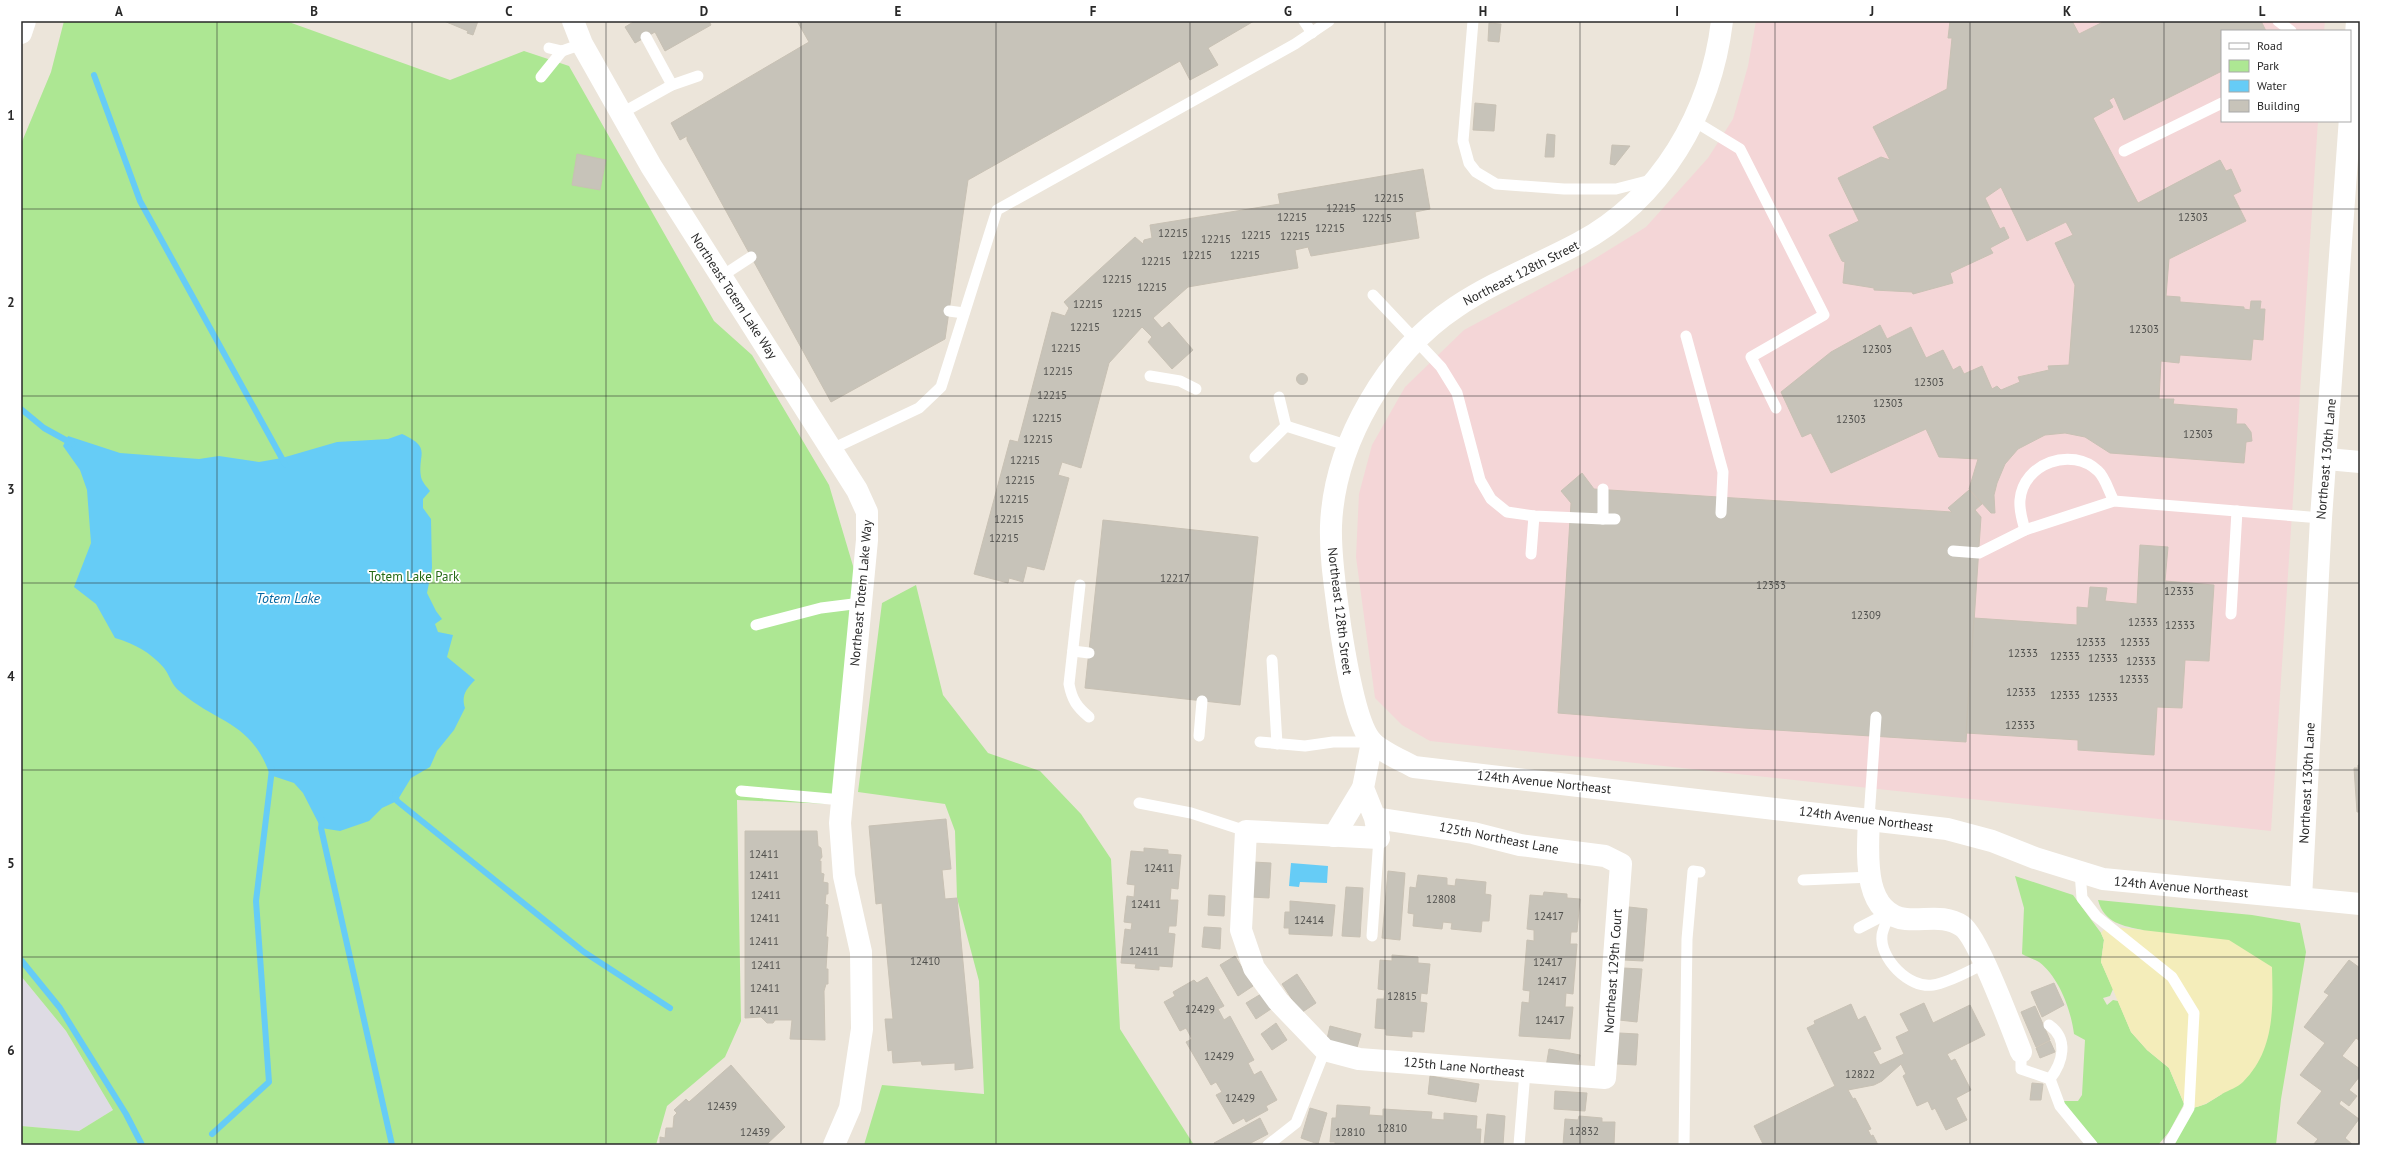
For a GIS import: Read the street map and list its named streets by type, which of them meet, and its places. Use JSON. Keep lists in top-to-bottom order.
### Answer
{
  "streets": {
    "street": [
      "Northeast 128th Street",
      "Northeast Totem Lake Way",
      "Northeast 130th Lane",
      "124th Avenue Northeast",
      "125th Northeast Lane",
      "Northeast 129th Court",
      "125th Lane Northeast"
    ]
  },
  "crossings": [
    ["Northeast 128th Street", "124th Avenue Northeast"],
    ["Northeast 130th Lane", "124th Avenue Northeast"],
    ["125th Northeast Lane", "Northeast 129th Court"],
    ["Northeast 129th Court", "125th Lane Northeast"]
  ],
  "water": ["Totem Lake"],
  "parks": ["Totem Lake Park"],
  "house_numbers": [
    "12215",
    "12215",
    "12215",
    "12303",
    "12215",
    "12215",
    "12215",
    "12215",
    "12215",
    "12215",
    "12215",
    "12215",
    "12215",
    "12215",
    "12215",
    "12215",
    "12215",
    "12215",
    "12303",
    "12215",
    "12303",
    "12215",
    "12303",
    "12215",
    "12303",
    "12215",
    "12303",
    "12303",
    "12215",
    "12215",
    "12215",
    "12215",
    "12215",
    "12215",
    "12217",
    "12333",
    "12333",
    "12309",
    "12333",
    "12333",
    "12333",
    "12333",
    "12333",
    "12333",
    "12333",
    "12333",
    "12333",
    "12333",
    "12333",
    "12333",
    "12333",
    "12411",
    "12411",
    "12411",
    "12411",
    "12808",
    "12411",
    "12417",
    "12411",
    "12414",
    "12411",
    "12411",
    "12410",
    "12417",
    "12411",
    "12417",
    "12411",
    "12815",
    "12429",
    "12411",
    "12417",
    "12429",
    "12822",
    "12429",
    "12439",
    "12810",
    "12832",
    "12439",
    "12810"
  ],
  "legend": [
    "Road",
    "Park",
    "Water",
    "Building"
  ],
  "grid": {
    "columns": [
      "A",
      "B",
      "C",
      "D",
      "E",
      "F",
      "G",
      "H",
      "I",
      "J",
      "K",
      "L"
    ],
    "rows": [
      "1",
      "2",
      "3",
      "4",
      "5",
      "6"
    ]
  }
}
